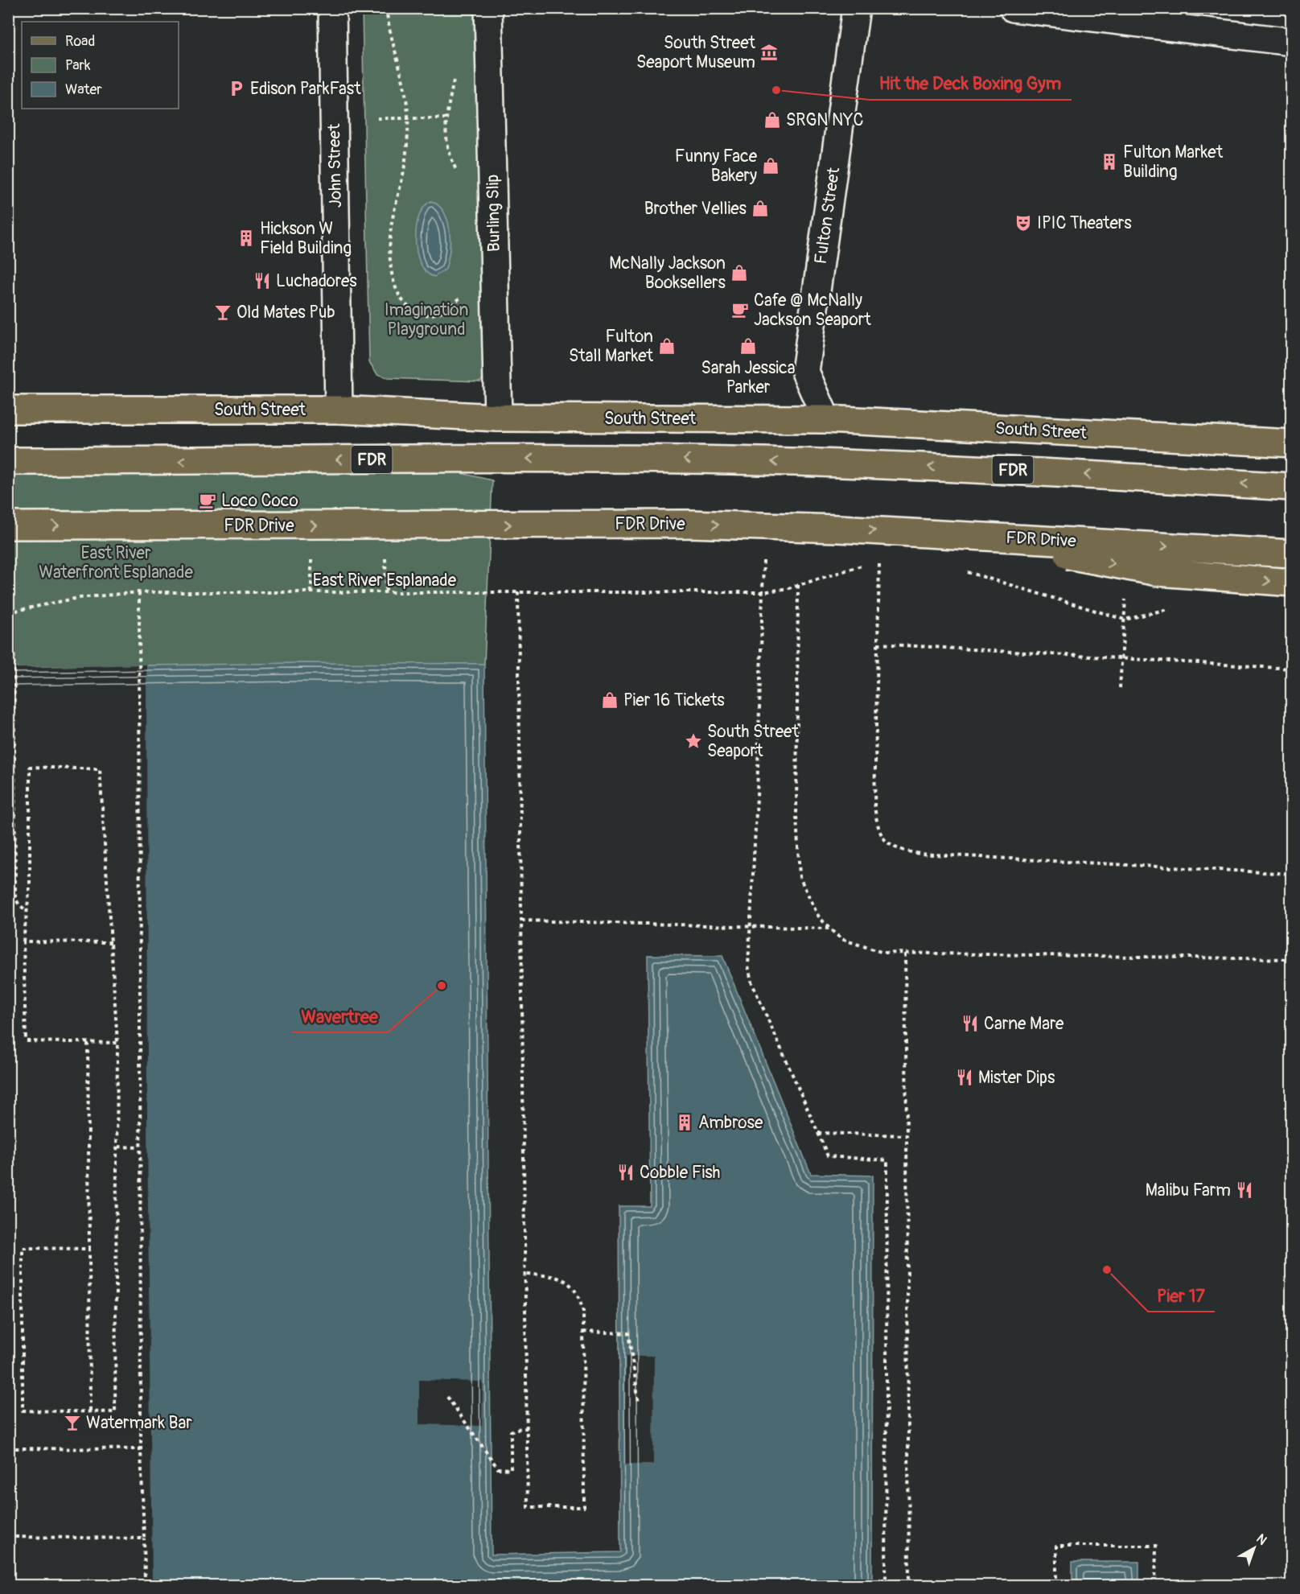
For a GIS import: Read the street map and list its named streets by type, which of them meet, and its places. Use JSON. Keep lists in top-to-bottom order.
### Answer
{
  "streets": {
    "main road": ["South Street", "FDR", "FDR Drive"],
    "street": ["John Street", "Burling Slip", "Fulton Street"],
    "path": ["East River Esplanade"]
  },
  "crossings": [
    ["John Street", "South Street"],
    ["Burling Slip", "South Street"],
    ["Fulton Street", "South Street"]
  ],
  "parks": ["Imagination Playground", "East River Waterfront Esplanade"],
  "places": {
    "museum": ["South Street Seaport Museum"],
    "parking": ["Edison ParkFast"],
    "other": ["Hit the Deck Boxing Gym", "Wavertree", "Pier 17"],
    "shop": [
      "SRGN NYC",
      "Funny Face Bakery",
      "Brother Vellies",
      "McNally Jackson Booksellers",
      "Fulton Stall Market",
      "Sarah Jessica Parker",
      "Pier 16 Tickets"
    ],
    "building": ["Fulton Market Building", "Hickson W Field Building", "Ambrose"],
    "theatre": ["IPIC Theaters"],
    "restaurant": [
      "Luchadores",
      "Carne Mare",
      "Mister Dips",
      "Cobble Fish",
      "Malibu Farm"
    ],
    "cafe": ["Cafe @ McNally Jackson Seaport", "Loco Coco"],
    "bar": ["Old Mates Pub", "Watermark Bar"],
    "place": ["South Street Seaport"]
  },
  "legend": ["Road", "Park", "Water"],
  "north": "top right"
}
